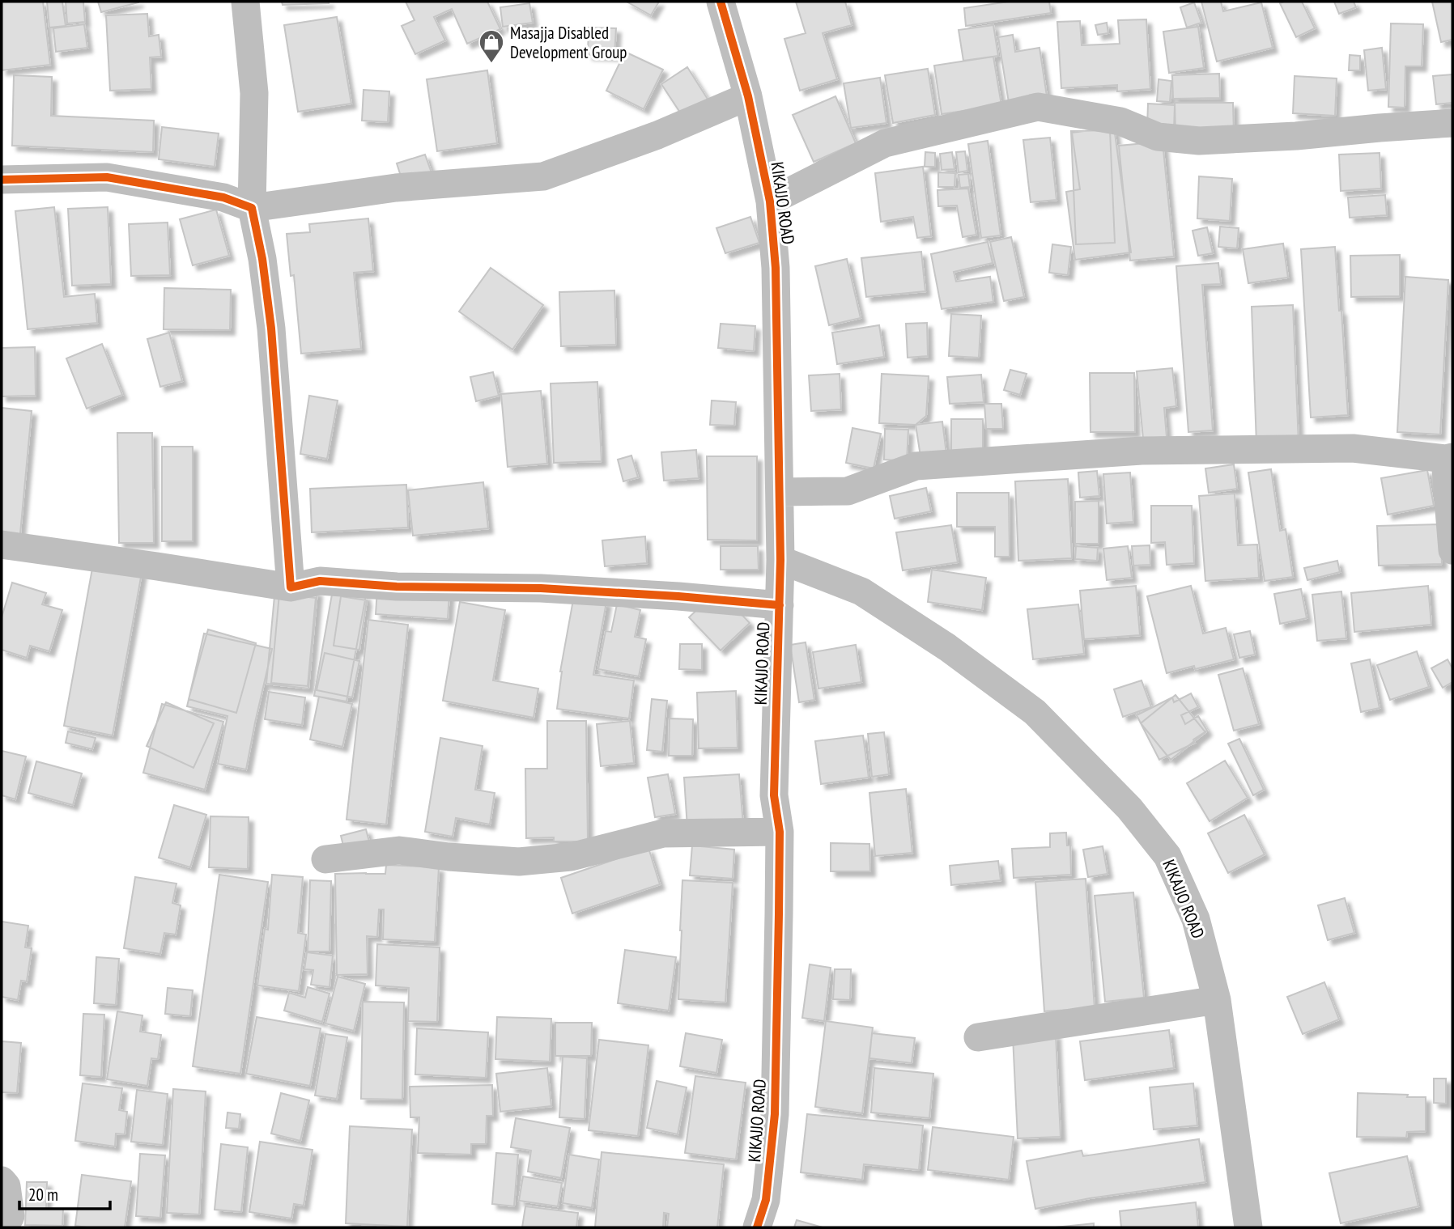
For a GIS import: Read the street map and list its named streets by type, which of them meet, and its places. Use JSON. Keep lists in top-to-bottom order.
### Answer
{
  "streets": {
    "street": ["KIKAJJO ROAD"]
  },
  "places": {
    "shop": ["Masajja Disabled Development Group"]
  },
  "scale_bar": "20 m"
}
